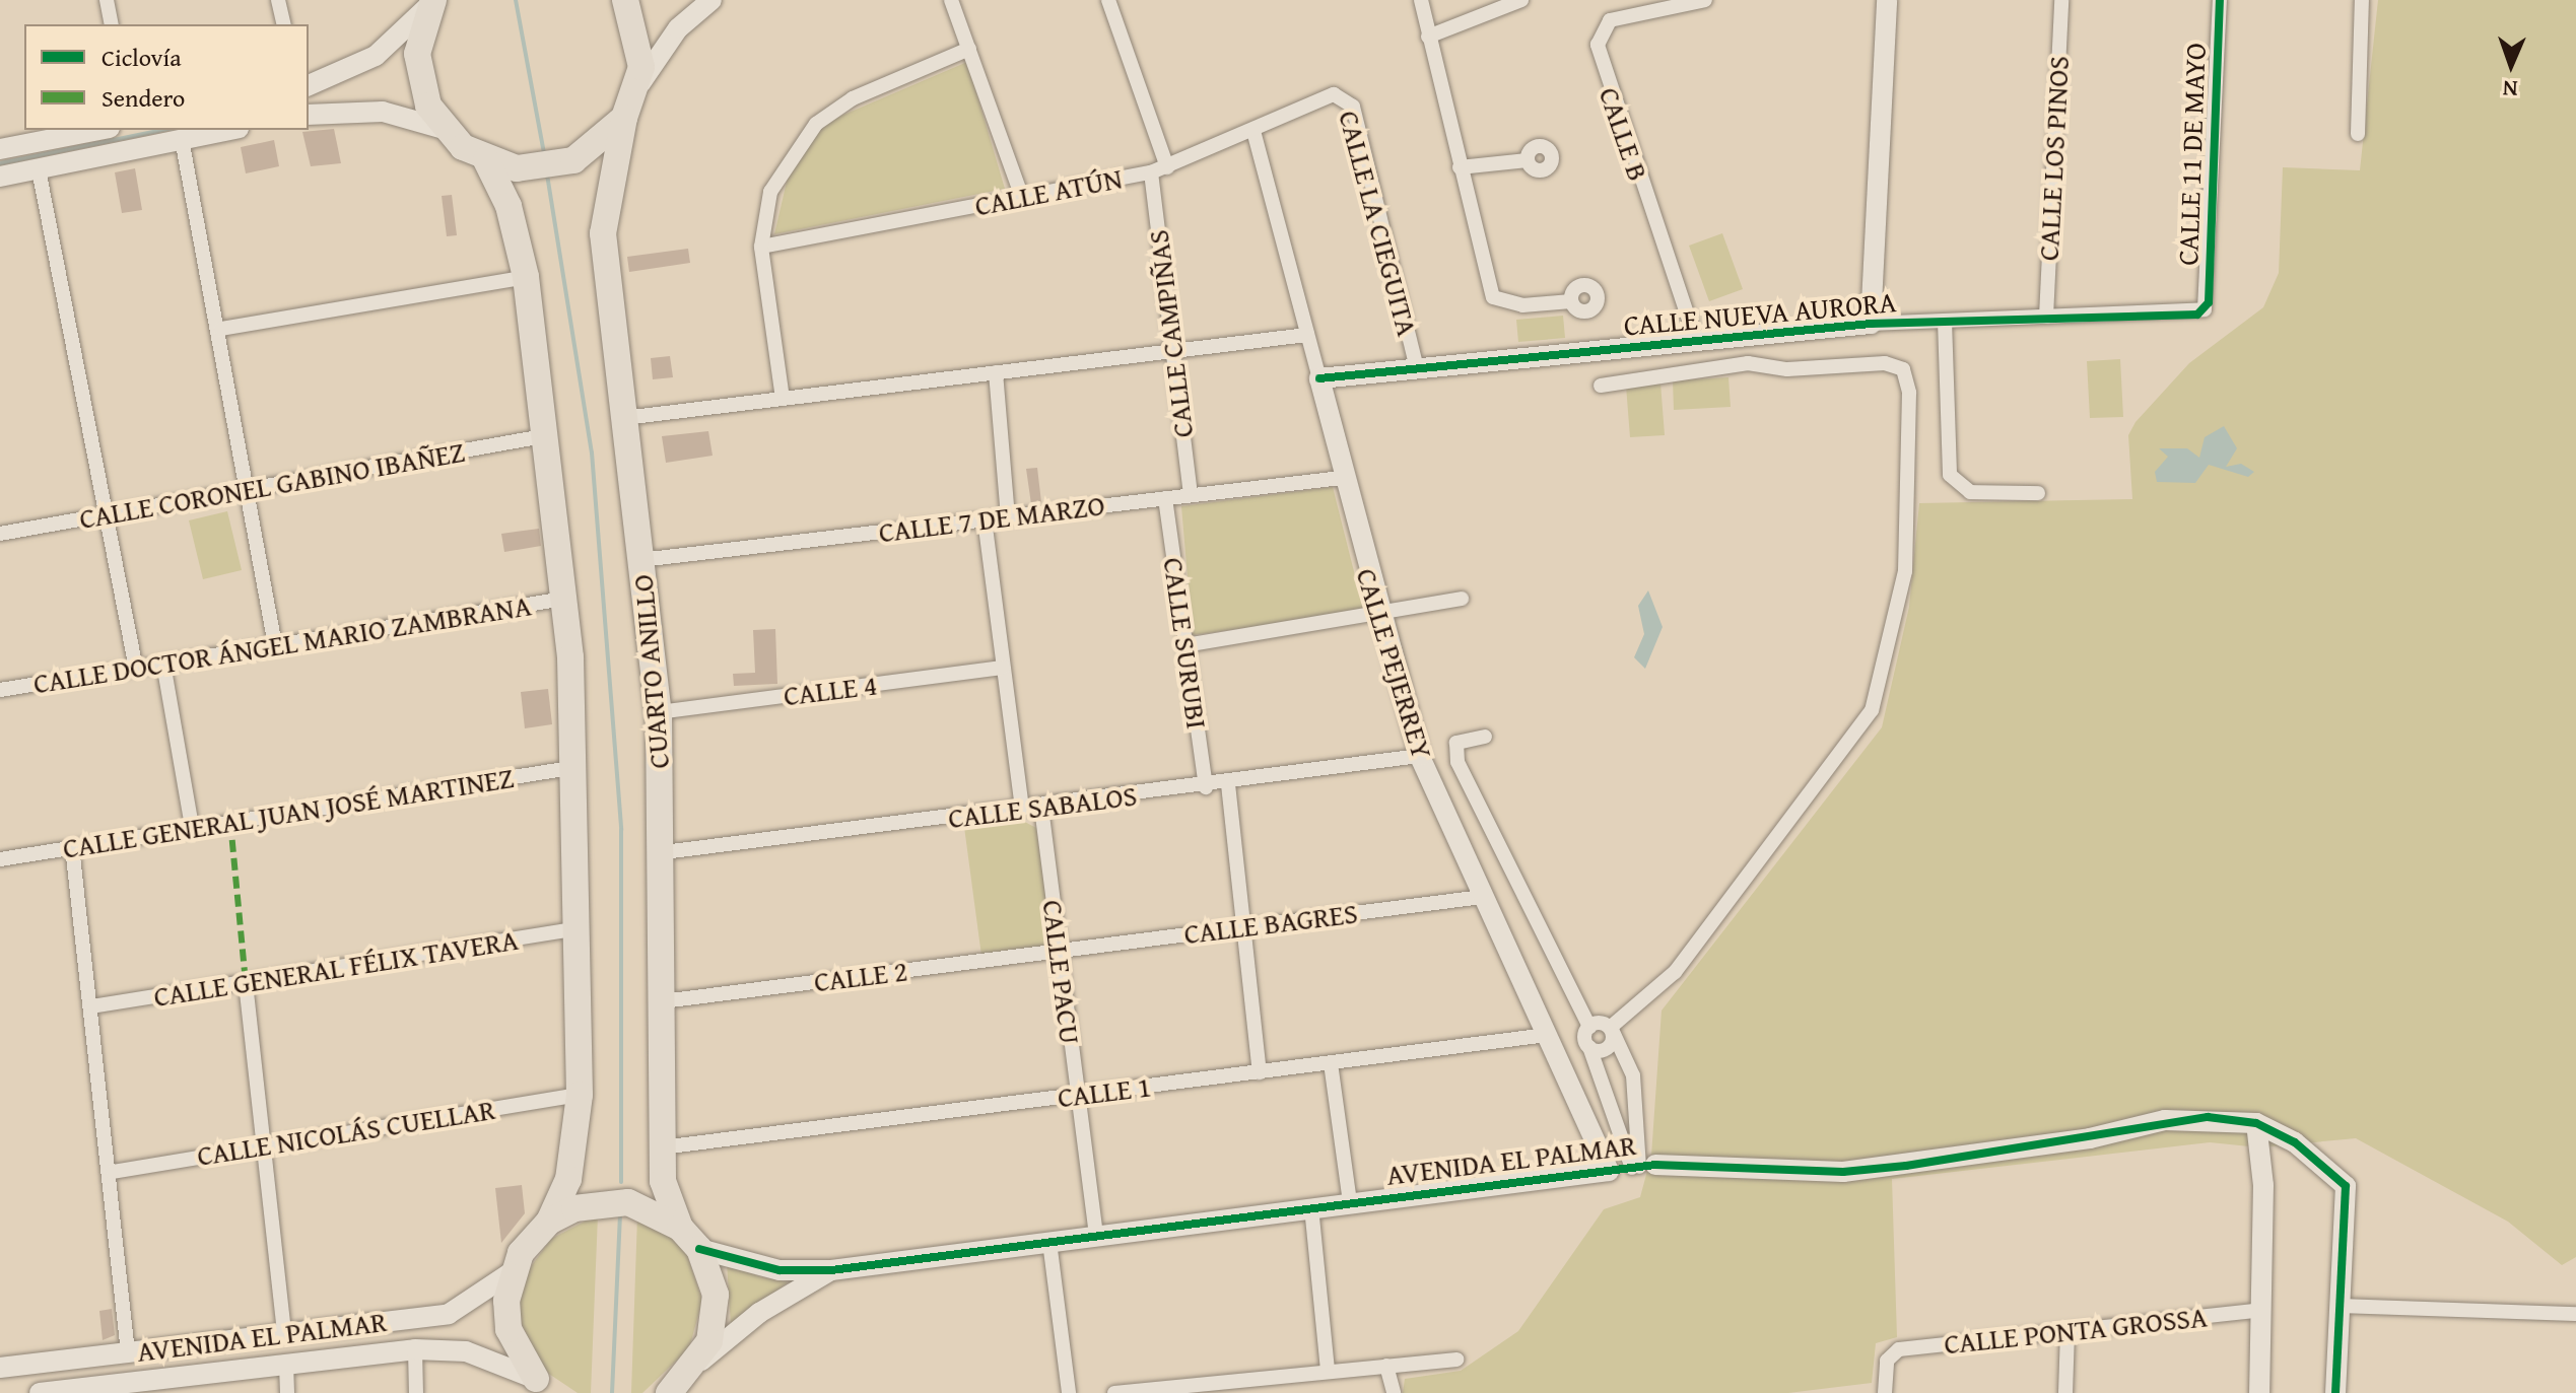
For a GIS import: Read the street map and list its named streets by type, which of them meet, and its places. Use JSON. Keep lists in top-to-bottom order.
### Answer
{
  "streets": {
    "highway": ["CUARTO ANILLO"],
    "street": [
      "CALLE B",
      "CALLE 11 DE MAYO",
      "CALLE LOS PINOS",
      "CALLE ATÚN",
      "CALLE LA CIEGUITA",
      "CALLE NUEVA AURORA",
      "CALLE CAMPIÑAS",
      "CALLE CORONEL GABINO IBAÑEZ",
      "CALLE 7 DE MARZO",
      "CALLE SURUBI",
      "CALLE DOCTOR ÁNGEL MARIO ZAMBRANA",
      "CALLE PEJERREY",
      "CALLE 4",
      "CALLE SABALOS",
      "CALLE GENERAL JUAN JOSÉ MARTINEZ",
      "CALLE BAGRES",
      "CALLE GENERAL FÉLIX TAVERA",
      "CALLE PACU",
      "CALLE 2",
      "CALLE 1",
      "CALLE NICOLÁS CUELLAR",
      "AVENIDA EL PALMAR",
      "CALLE PONTA GROSSA"
    ]
  },
  "crossings": [
    ["CALLE B", "CALLE NUEVA AURORA"],
    ["CALLE 11 DE MAYO", "CALLE NUEVA AURORA"],
    ["CALLE LOS PINOS", "CALLE NUEVA AURORA"],
    ["CALLE ATÚN", "CALLE LA CIEGUITA"],
    ["CALLE ATÚN", "CALLE CAMPIÑAS"],
    ["CALLE ATÚN", "CALLE PEJERREY"],
    ["CALLE LA CIEGUITA", "CALLE NUEVA AURORA"],
    ["CALLE NUEVA AURORA", "CALLE PEJERREY"],
    ["CALLE CAMPIÑAS", "CALLE 7 DE MARZO"],
    ["CALLE 7 DE MARZO", "CALLE SURUBI"],
    ["CALLE 7 DE MARZO", "CALLE PEJERREY"],
    ["CALLE 7 DE MARZO", "CUARTO ANILLO"],
    ["CALLE SURUBI", "CALLE SABALOS"],
    ["CALLE PEJERREY", "CALLE SABALOS"],
    ["CALLE PEJERREY", "CALLE BAGRES"],
    ["CALLE PEJERREY", "CALLE 1"],
    ["CALLE PEJERREY", "AVENIDA EL PALMAR"],
    ["CUARTO ANILLO", "CALLE 4"],
    ["CUARTO ANILLO", "CALLE SABALOS"],
    ["CUARTO ANILLO", "CALLE 2"],
    ["CUARTO ANILLO", "CALLE 1"],
    ["CALLE SABALOS", "CALLE PACU"],
    ["CALLE BAGRES", "CALLE PACU"],
    ["CALLE BAGRES", "CALLE 2"],
    ["CALLE PACU", "CALLE 2"],
    ["CALLE PACU", "CALLE 1"],
    ["CALLE PACU", "AVENIDA EL PALMAR"]
  ],
  "legend": ["Ciclovía", "Sendero"],
  "north": "bottom"
}
